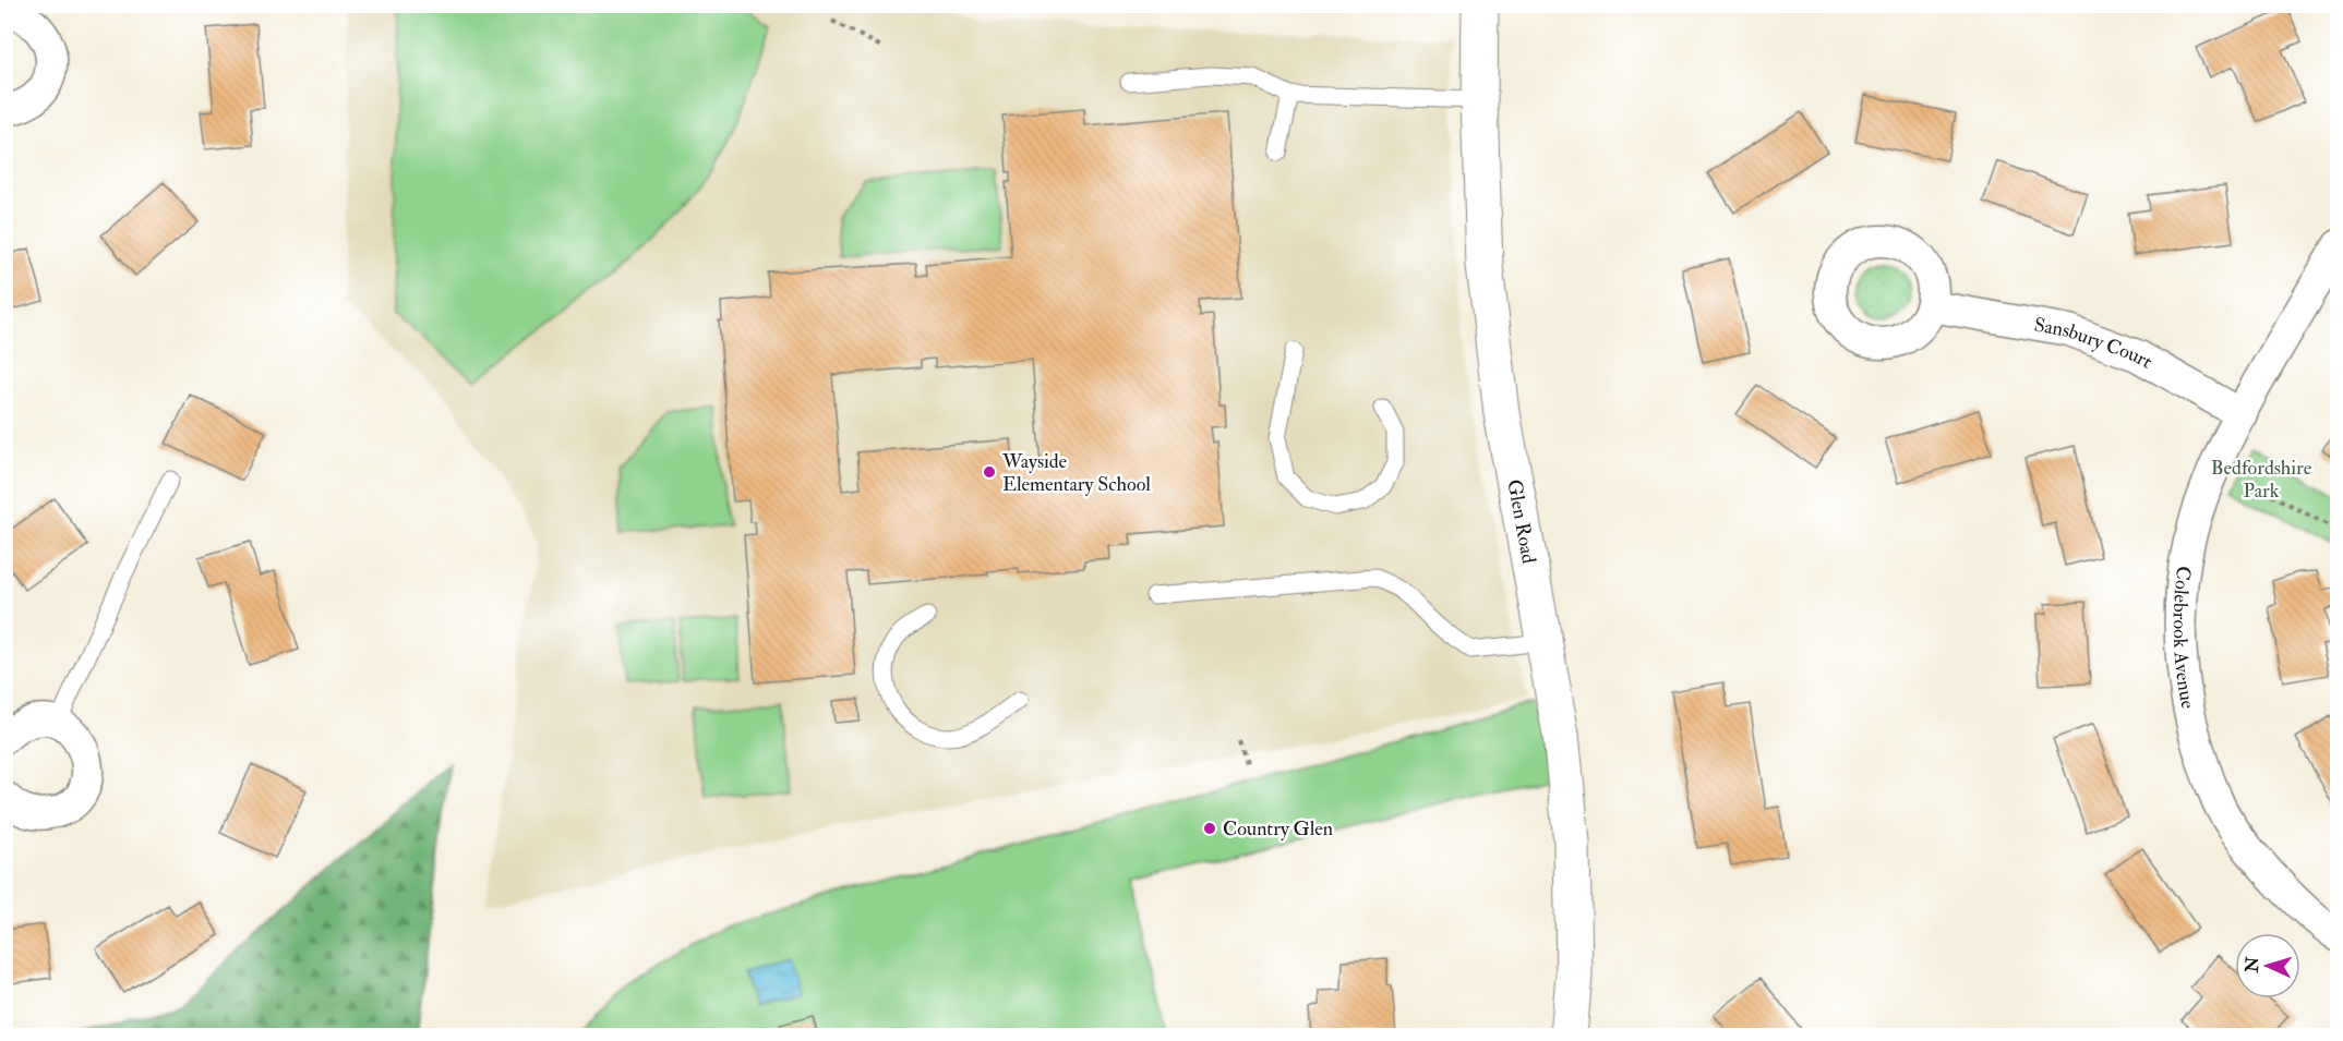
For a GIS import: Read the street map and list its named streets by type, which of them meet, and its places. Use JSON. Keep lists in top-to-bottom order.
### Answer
{
  "streets": {
    "main road": ["Glen Road"],
    "street": ["Sansbury Court", "Colebrook Avenue"]
  },
  "crossings": [
    ["Sansbury Court", "Colebrook Avenue"]
  ],
  "parks": ["Bedfordshire Park"],
  "places": ["Wayside Elementary School", "Country Glen"],
  "north": "left"
}
